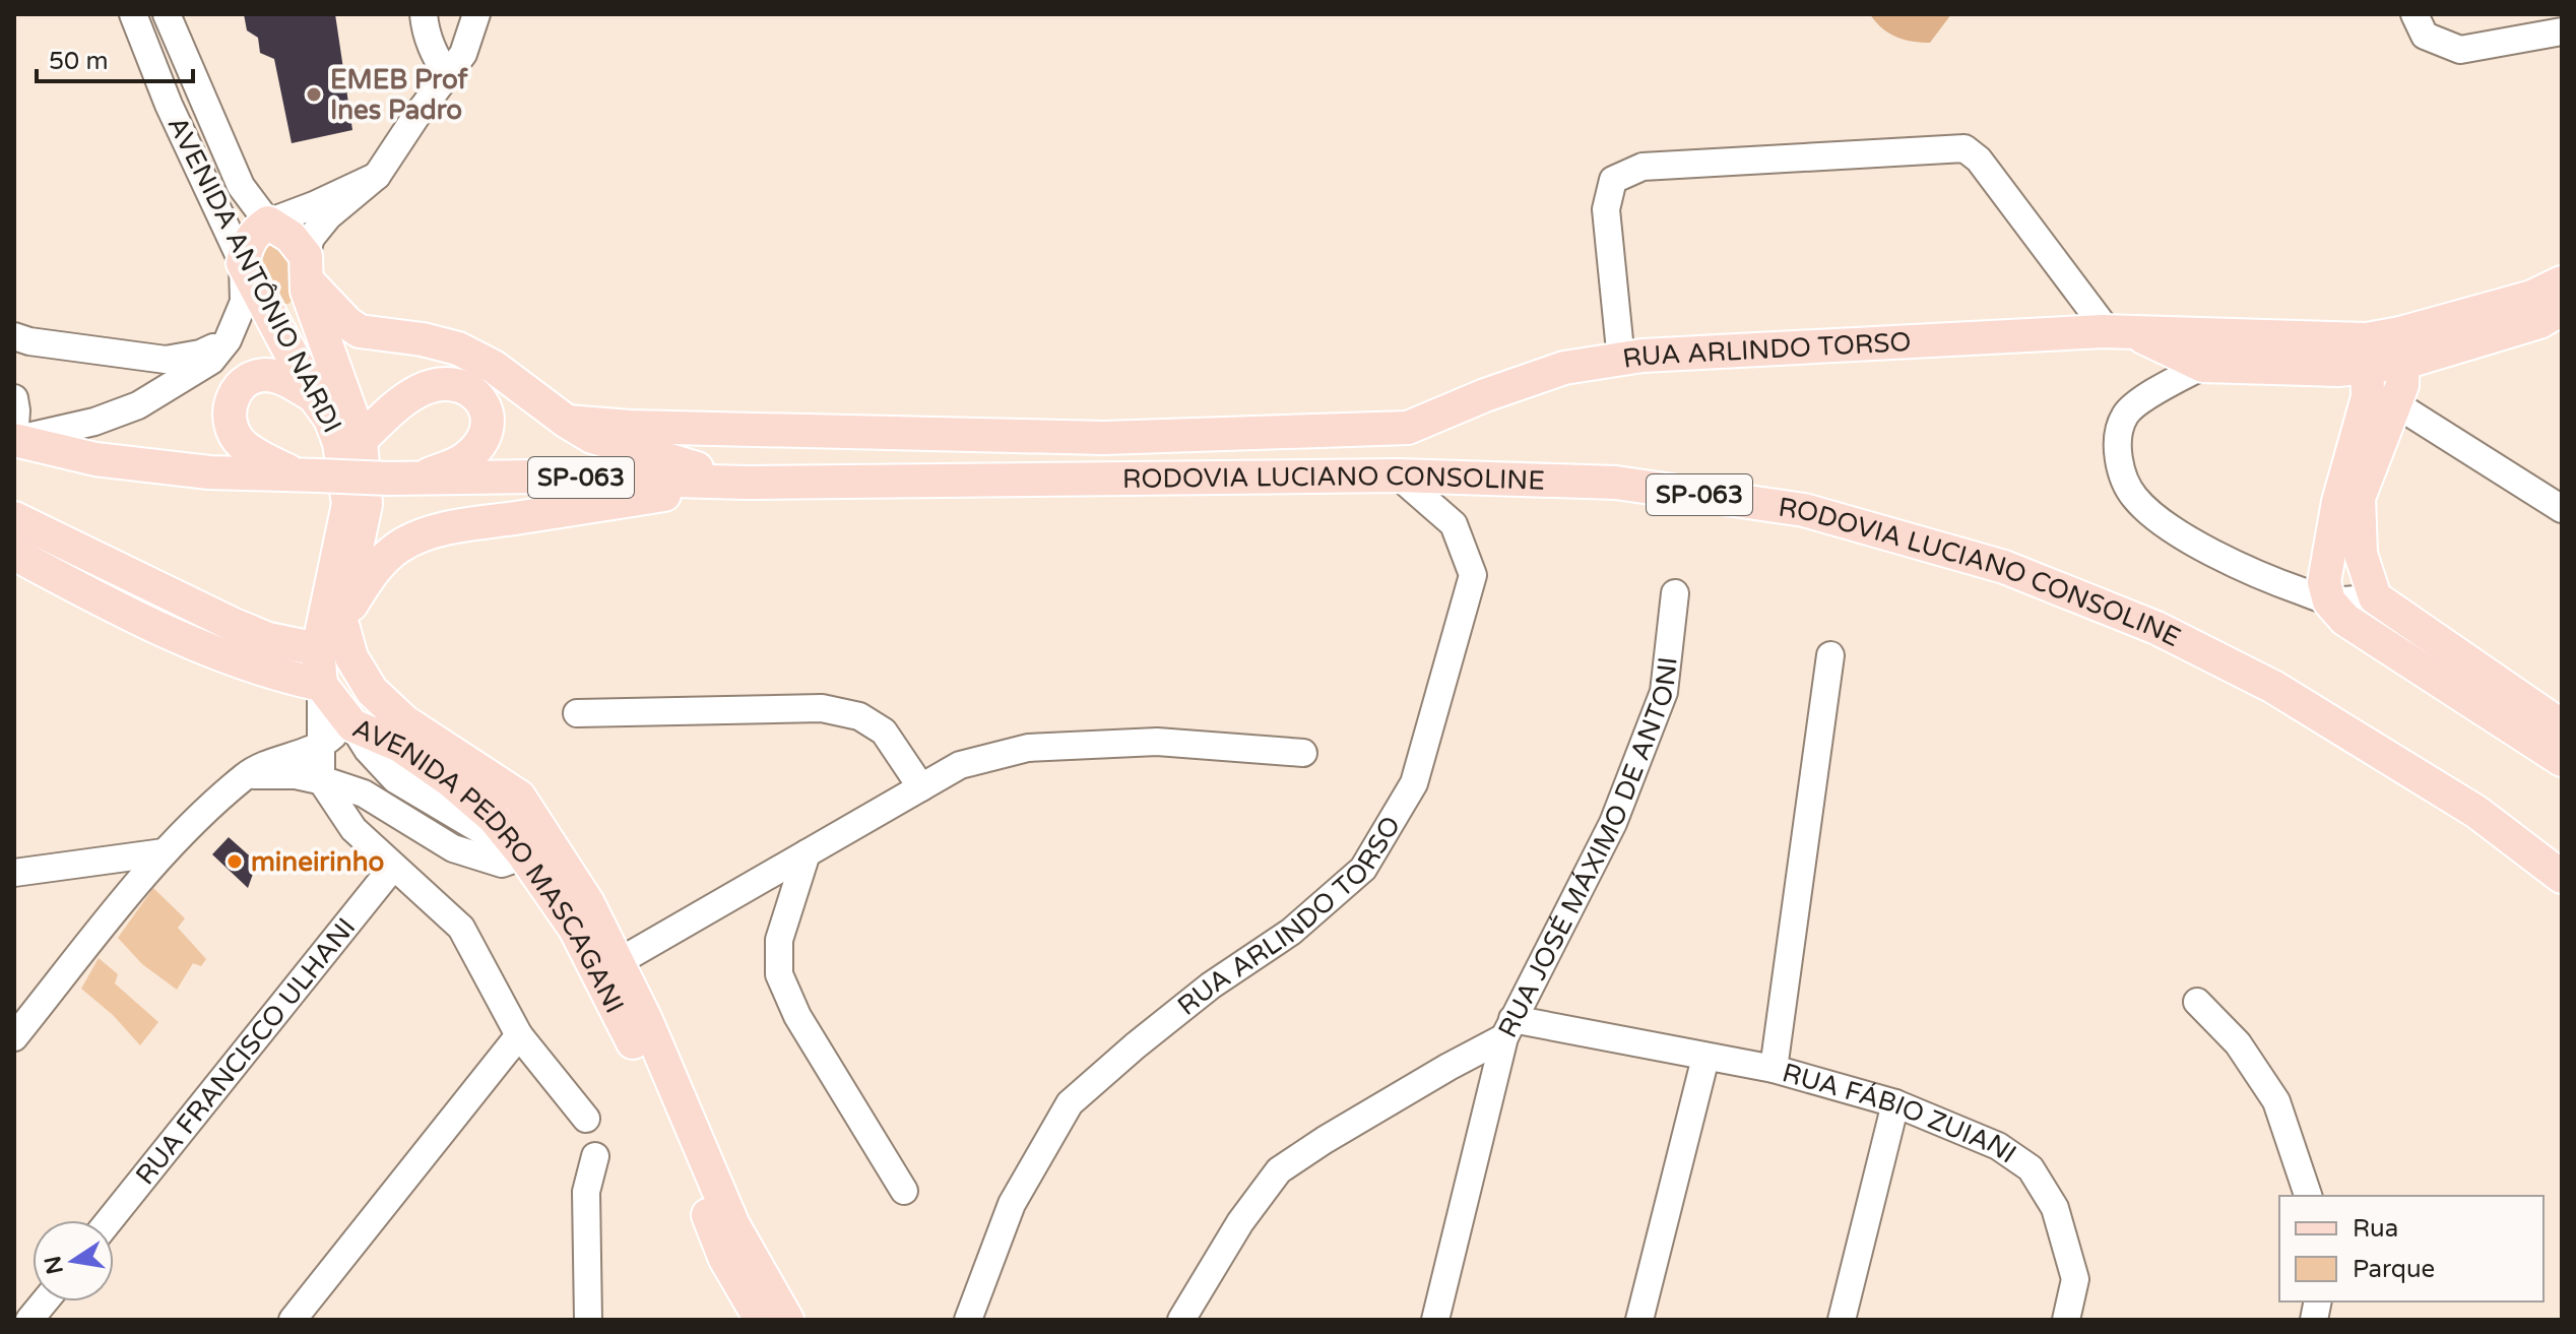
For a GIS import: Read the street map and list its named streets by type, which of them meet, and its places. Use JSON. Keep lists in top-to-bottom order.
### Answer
{
  "streets": {
    "main road": [
      "AVENIDA ANTÔNIO NARDI",
      "RUA ARLINDO TORSO",
      "SP-063",
      "RODOVIA LUCIANO CONSOLINE",
      "AVENIDA PEDRO MASCAGANI"
    ],
    "street": ["RUA JOSÉ MÁXIMO DE ANTONI", "RUA FRANCISCO ULHANI", "RUA FÁBIO ZUIANI"]
  },
  "crossings": [
    ["AVENIDA ANTÔNIO NARDI", "AVENIDA PEDRO MASCAGANI"],
    ["RUA ARLINDO TORSO", "RODOVIA LUCIANO CONSOLINE"]
  ],
  "places": ["EMEB Prof Ines Padro", "mineirinho"],
  "legend": ["Rua", "Parque"],
  "scale_bar": "50 m",
  "north": "left"
}
